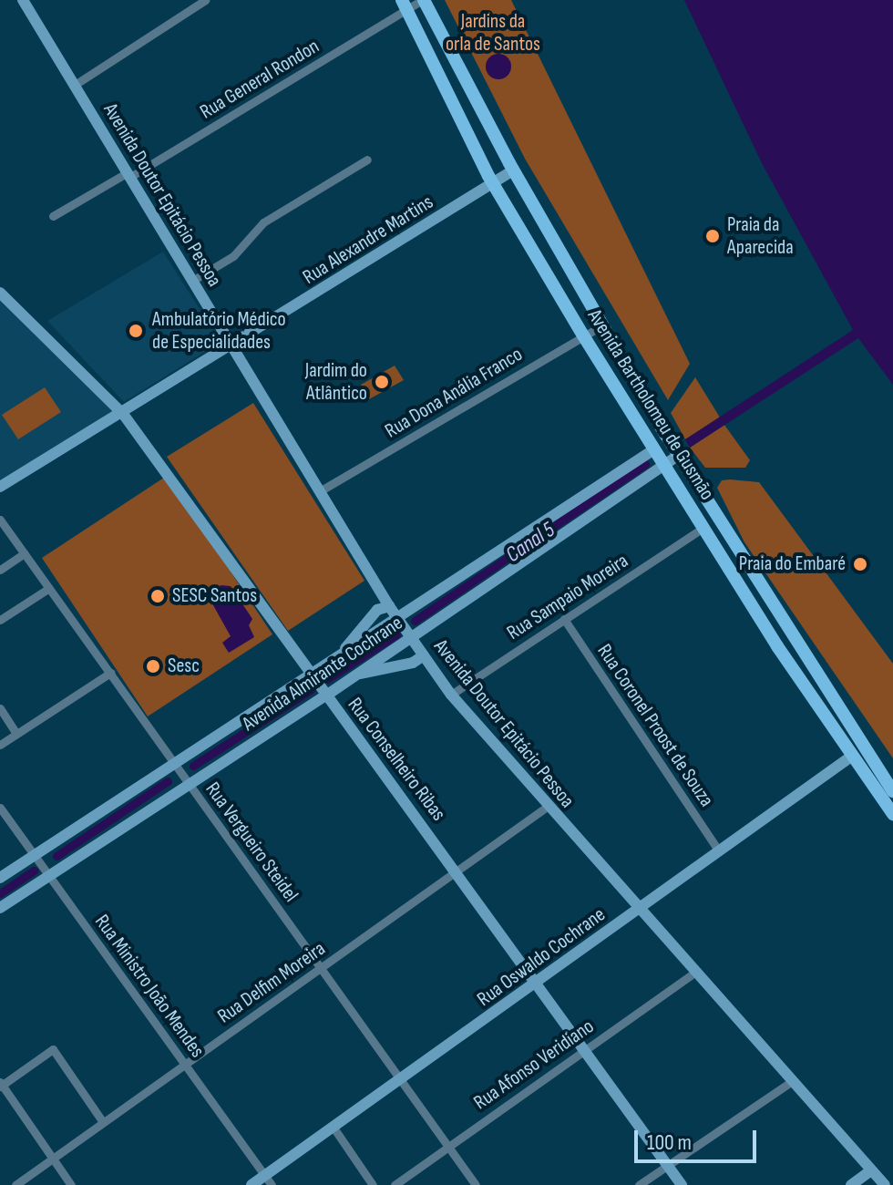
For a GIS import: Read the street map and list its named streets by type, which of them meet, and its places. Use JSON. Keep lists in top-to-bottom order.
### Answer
{
  "streets": {
    "main road": [
      "Avenida Doutor Epitácio Pessoa",
      "Rua Alexandre Martins",
      "Avenida Bartholomeu de Gusmão",
      "Avenida Almirante Cochrane",
      "Rua Conselheiro Ribas",
      "Rua Oswaldo Cochrane"
    ],
    "street": [
      "Rua General Rondon",
      "Rua Dona Anália Franco",
      "Rua Sampaio Moreira",
      "Rua Coronel Proost de Souza",
      "Rua Vergueiro Steidel",
      "Rua Delfim Moreira",
      "Rua Ministro João Mendes",
      "Rua Afonso Veridiano"
    ]
  },
  "crossings": [
    ["Rua General Rondon", "Avenida Doutor Epitácio Pessoa"],
    ["Rua General Rondon", "Avenida Bartholomeu de Gusmão"],
    ["Avenida Doutor Epitácio Pessoa", "Rua Alexandre Martins"],
    ["Avenida Doutor Epitácio Pessoa", "Rua Dona Anália Franco"],
    ["Avenida Doutor Epitácio Pessoa", "Rua Sampaio Moreira"],
    ["Avenida Doutor Epitácio Pessoa", "Avenida Almirante Cochrane"],
    ["Avenida Doutor Epitácio Pessoa", "Rua Oswaldo Cochrane"],
    ["Avenida Doutor Epitácio Pessoa", "Rua Delfim Moreira"],
    ["Avenida Doutor Epitácio Pessoa", "Rua Afonso Veridiano"],
    ["Rua Alexandre Martins", "Avenida Bartholomeu de Gusmão"],
    ["Rua Alexandre Martins", "Rua Conselheiro Ribas"],
    ["Rua Dona Anália Franco", "Avenida Bartholomeu de Gusmão"],
    ["Avenida Bartholomeu de Gusmão", "Rua Sampaio Moreira"],
    ["Avenida Bartholomeu de Gusmão", "Avenida Almirante Cochrane"],
    ["Avenida Bartholomeu de Gusmão", "Rua Oswaldo Cochrane"],
    ["Rua Sampaio Moreira", "Rua Coronel Proost de Souza"],
    ["Avenida Almirante Cochrane", "Rua Conselheiro Ribas"],
    ["Avenida Almirante Cochrane", "Rua Vergueiro Steidel"],
    ["Avenida Almirante Cochrane", "Rua Ministro João Mendes"],
    ["Rua Coronel Proost de Souza", "Rua Oswaldo Cochrane"],
    ["Rua Conselheiro Ribas", "Rua Oswaldo Cochrane"],
    ["Rua Conselheiro Ribas", "Rua Delfim Moreira"],
    ["Rua Conselheiro Ribas", "Rua Afonso Veridiano"],
    ["Rua Vergueiro Steidel", "Rua Oswaldo Cochrane"],
    ["Rua Vergueiro Steidel", "Rua Delfim Moreira"],
    ["Rua Vergueiro Steidel", "Rua Afonso Veridiano"],
    ["Rua Oswaldo Cochrane", "Rua Ministro João Mendes"],
    ["Rua Delfim Moreira", "Rua Ministro João Mendes"]
  ],
  "water": ["Canal 5"],
  "parks": ["Jardins da orla de Santos"],
  "places": [
    "Praia da Aparecida",
    "Ambulatório Médico de Especialidades",
    "Jardim do Atlântico",
    "Praia do Embaré",
    "SESC Santos",
    "Sesc"
  ],
  "scale_bar": "100 m"
}
